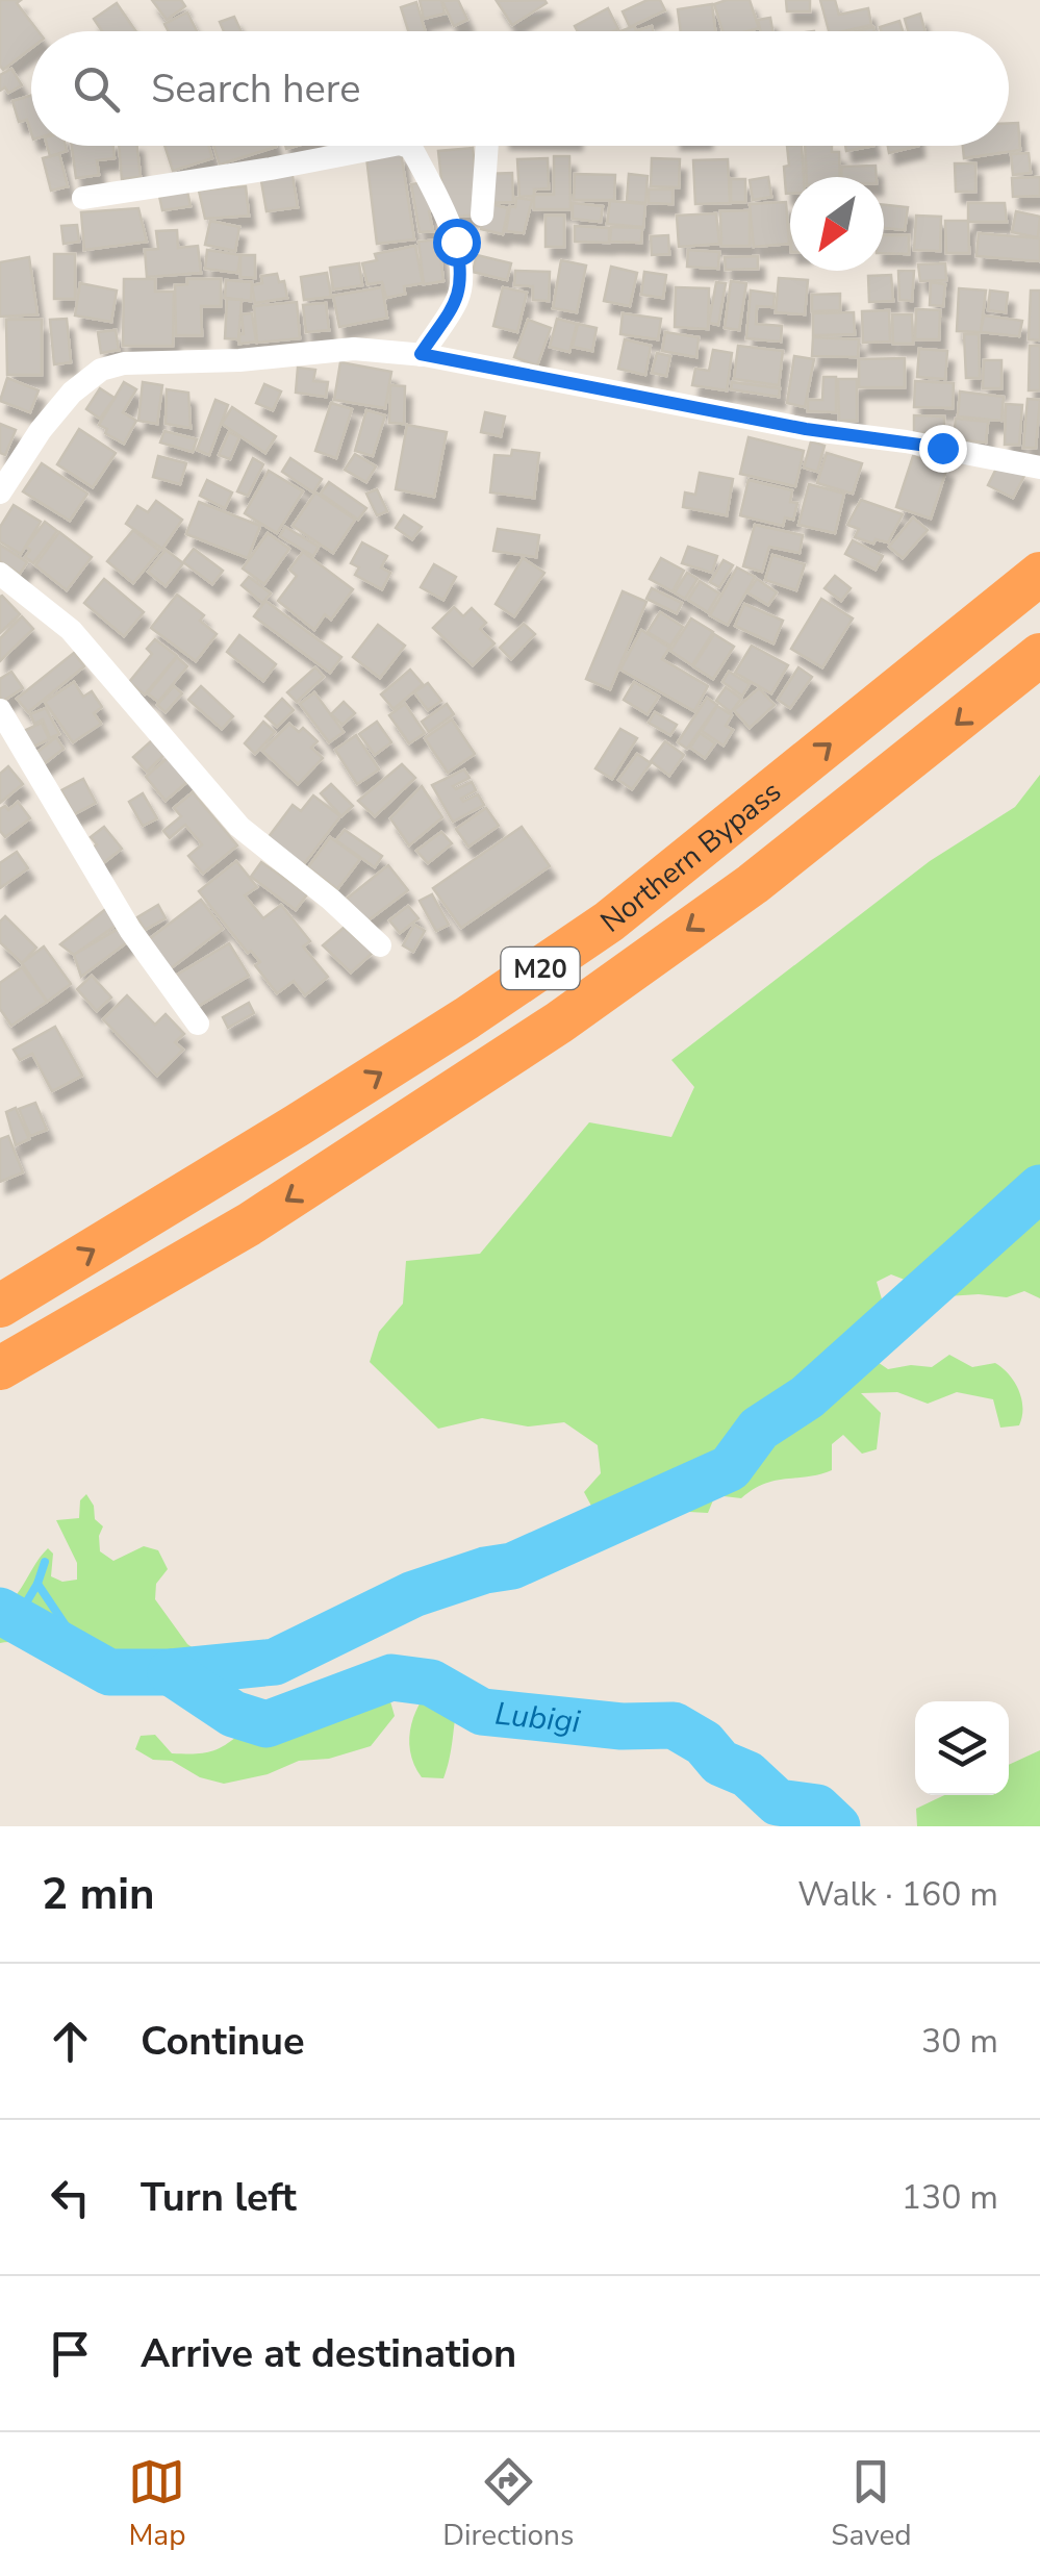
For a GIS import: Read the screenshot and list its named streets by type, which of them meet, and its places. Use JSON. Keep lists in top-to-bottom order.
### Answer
{
  "streets": {
    "highway": ["Northern Bypass", "M20"]
  },
  "water": ["Lubigi"],
  "north": "bottom left",
  "page": {
    "search": "Search here",
    "heading": ["2 min", "Walk · 160 m"],
    "list": [
      ["Continue", "30 m"],
      ["Turn left", "130 m"],
      "Arrive at destination"
    ],
    "nav": ["Map", "Directions", "Saved"]
  }
}
